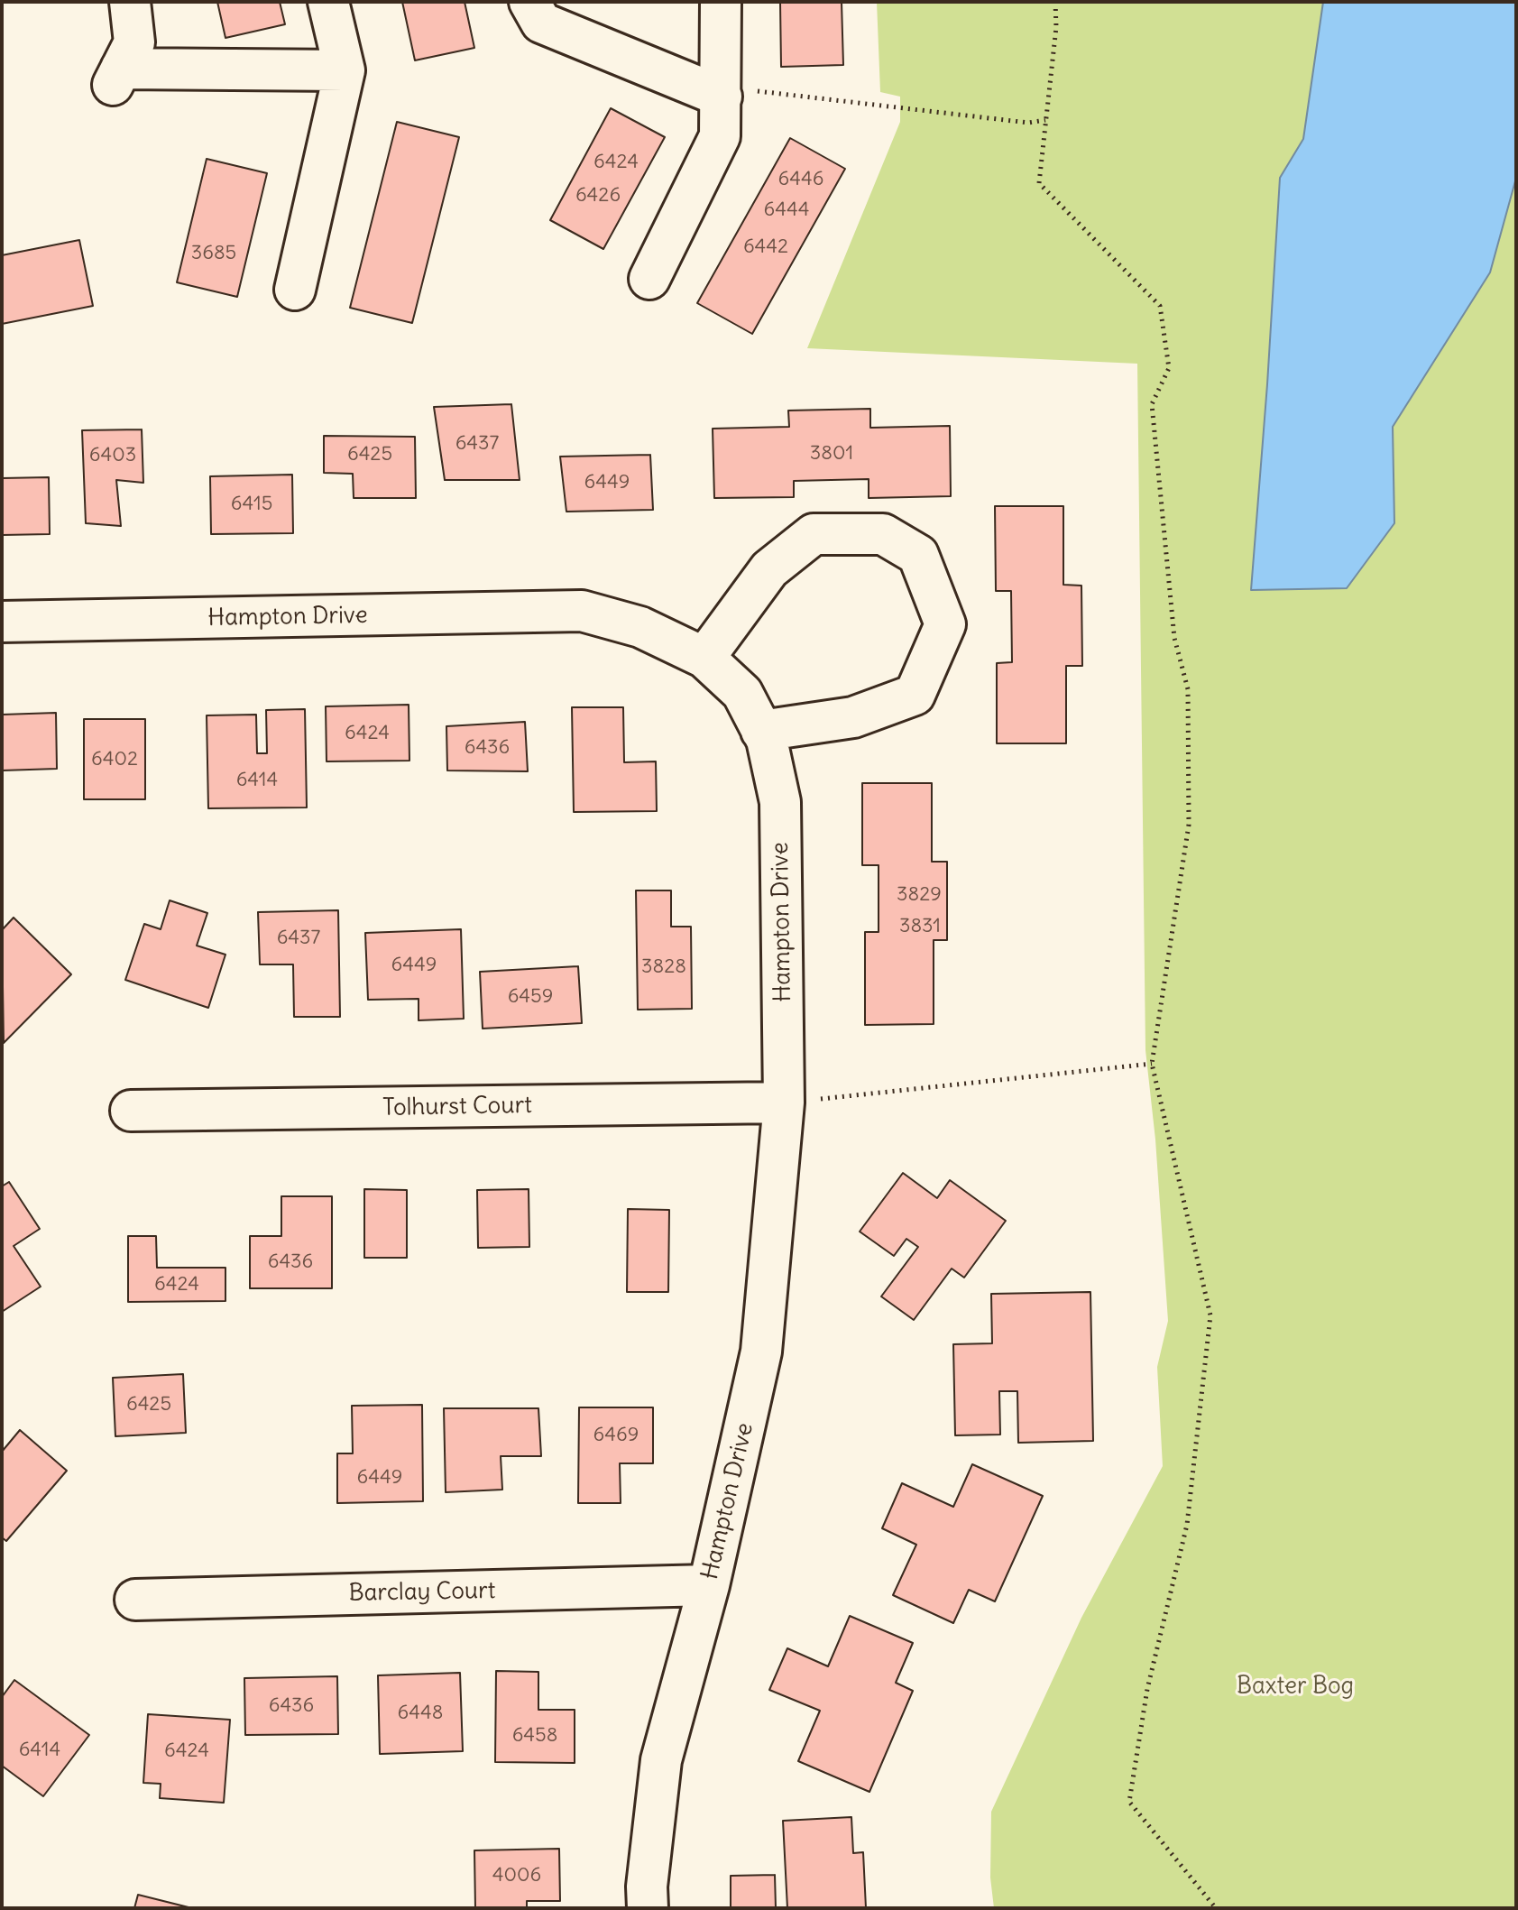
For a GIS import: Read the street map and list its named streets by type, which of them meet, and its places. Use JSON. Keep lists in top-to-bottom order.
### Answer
{
  "streets": {
    "street": ["Hampton Drive", "Tolhurst Court", "Barclay Court"]
  },
  "crossings": [
    ["Hampton Drive", "Tolhurst Court"],
    ["Hampton Drive", "Barclay Court"]
  ],
  "parks": ["Baxter Bog"],
  "house_numbers": [
    "6424",
    "6446",
    "6426",
    "6444",
    "6442",
    "3685",
    "6437",
    "3801",
    "6425",
    "6403",
    "6449",
    "6415",
    "6424",
    "6436",
    "6402",
    "6414",
    "3829",
    "3831",
    "6437",
    "6449",
    "3828",
    "6459",
    "6436",
    "6424",
    "6425",
    "6469",
    "6449",
    "6436",
    "6448",
    "6458",
    "6414",
    "6424",
    "4006"
  ]
}
